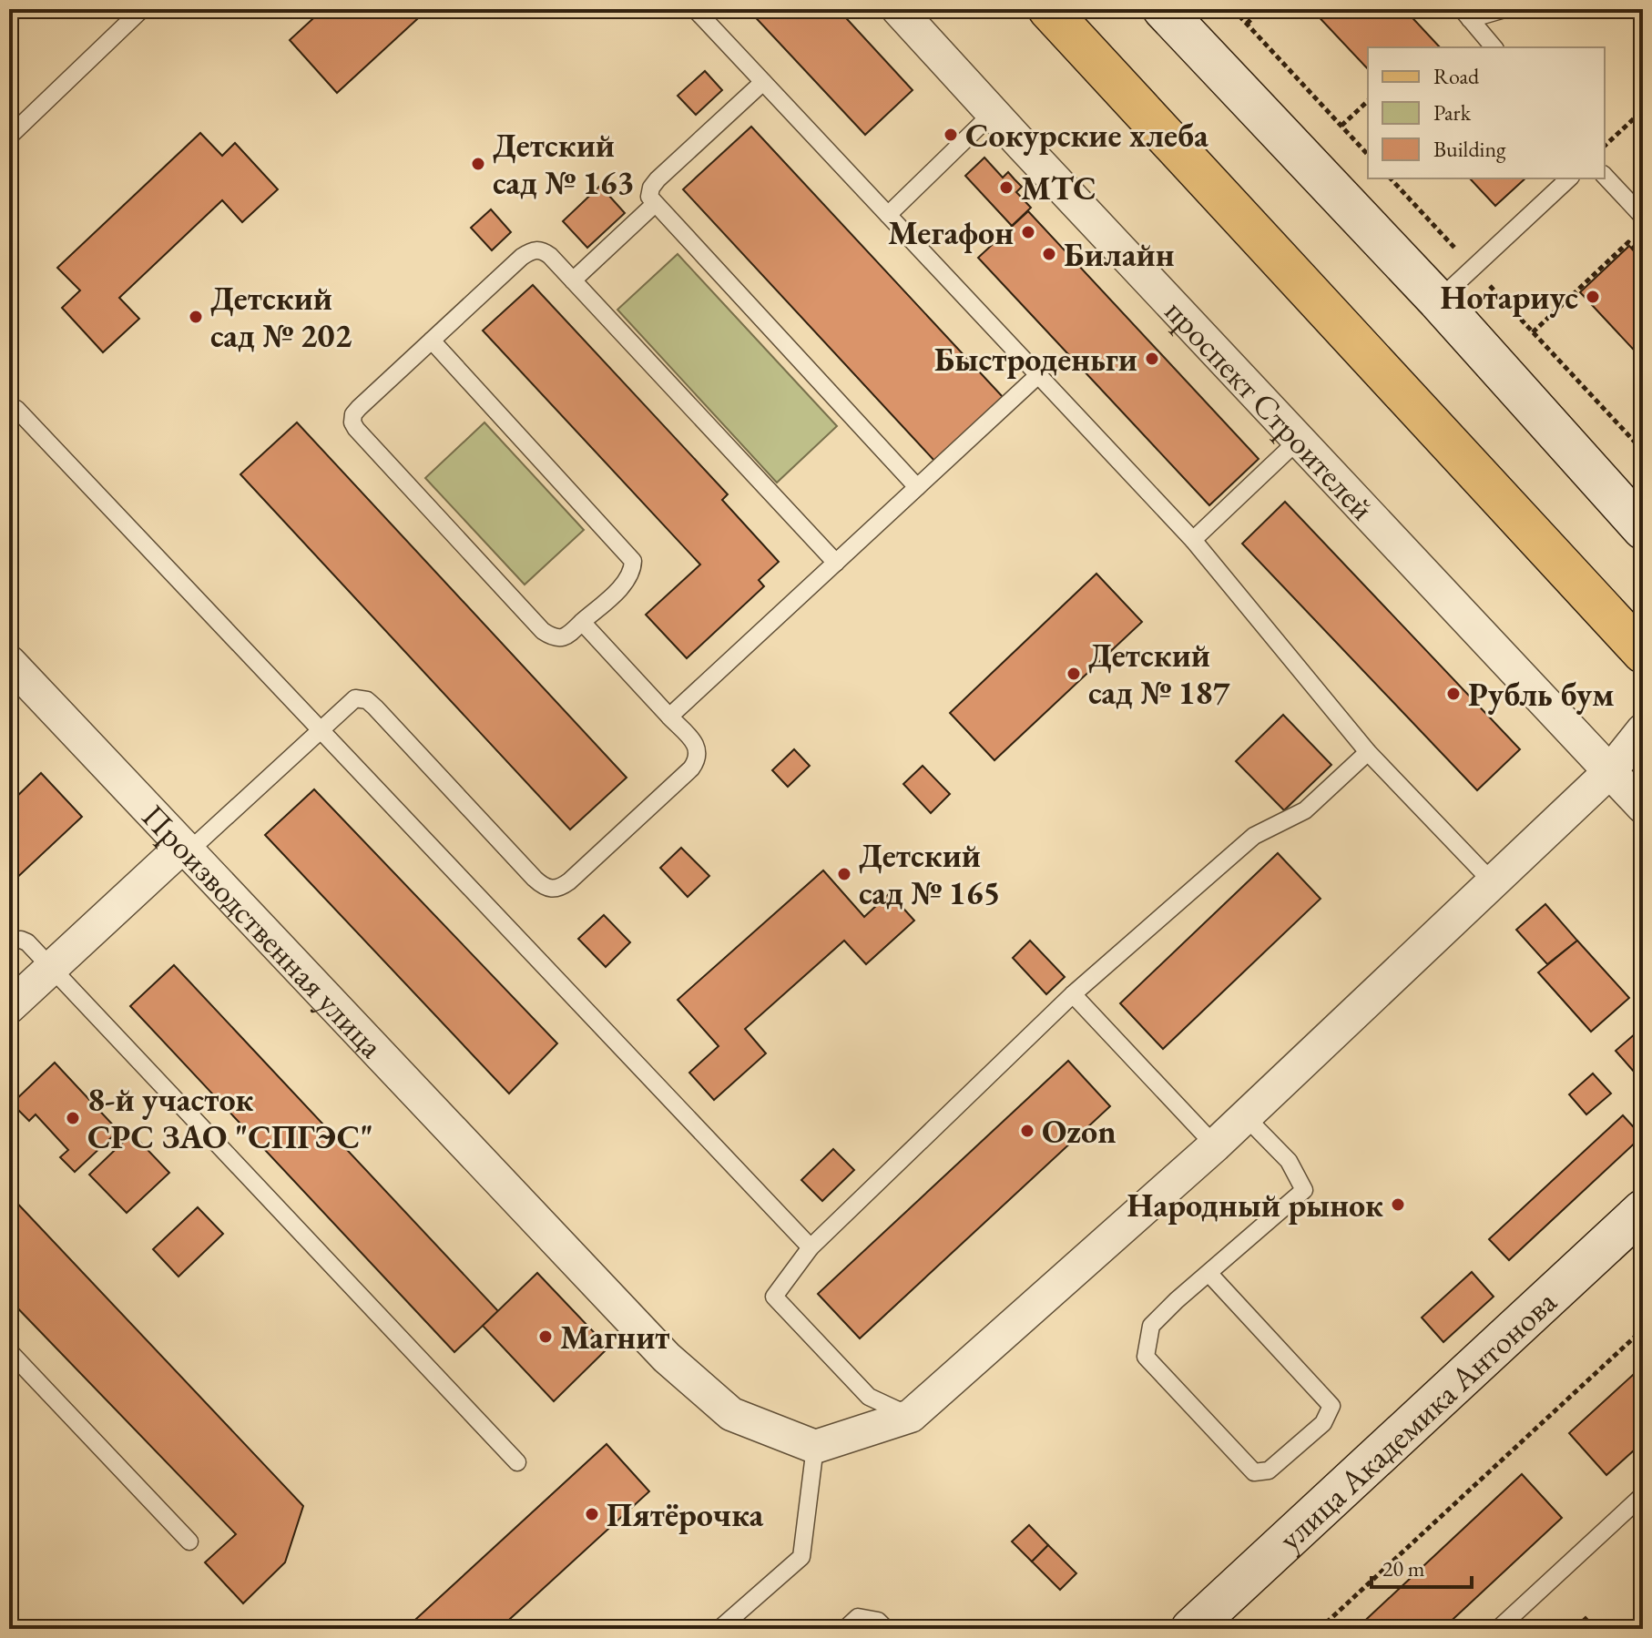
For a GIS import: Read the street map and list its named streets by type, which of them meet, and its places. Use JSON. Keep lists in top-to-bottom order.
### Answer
{
  "streets": {
    "street": ["проспект Строителей", "Производственная улица", "улица Академика Антонова"]
  },
  "places": [
    "Сокурские хлеба",
    "Детский сад № 163",
    "МТС",
    "Мегафон",
    "Билайн",
    "Нотариус",
    "Детский сад № 202",
    "Быстроденьги",
    "Детский сад № 187",
    "Рубль бум",
    "Детский сад № 165",
    "8-й участок СРС ЗАО \"СПГЭС\"",
    "Ozon",
    "Народный рынок",
    "Магнит",
    "Пятёрочка"
  ],
  "legend": ["Road", "Park", "Building"],
  "scale_bar": "20 m"
}
